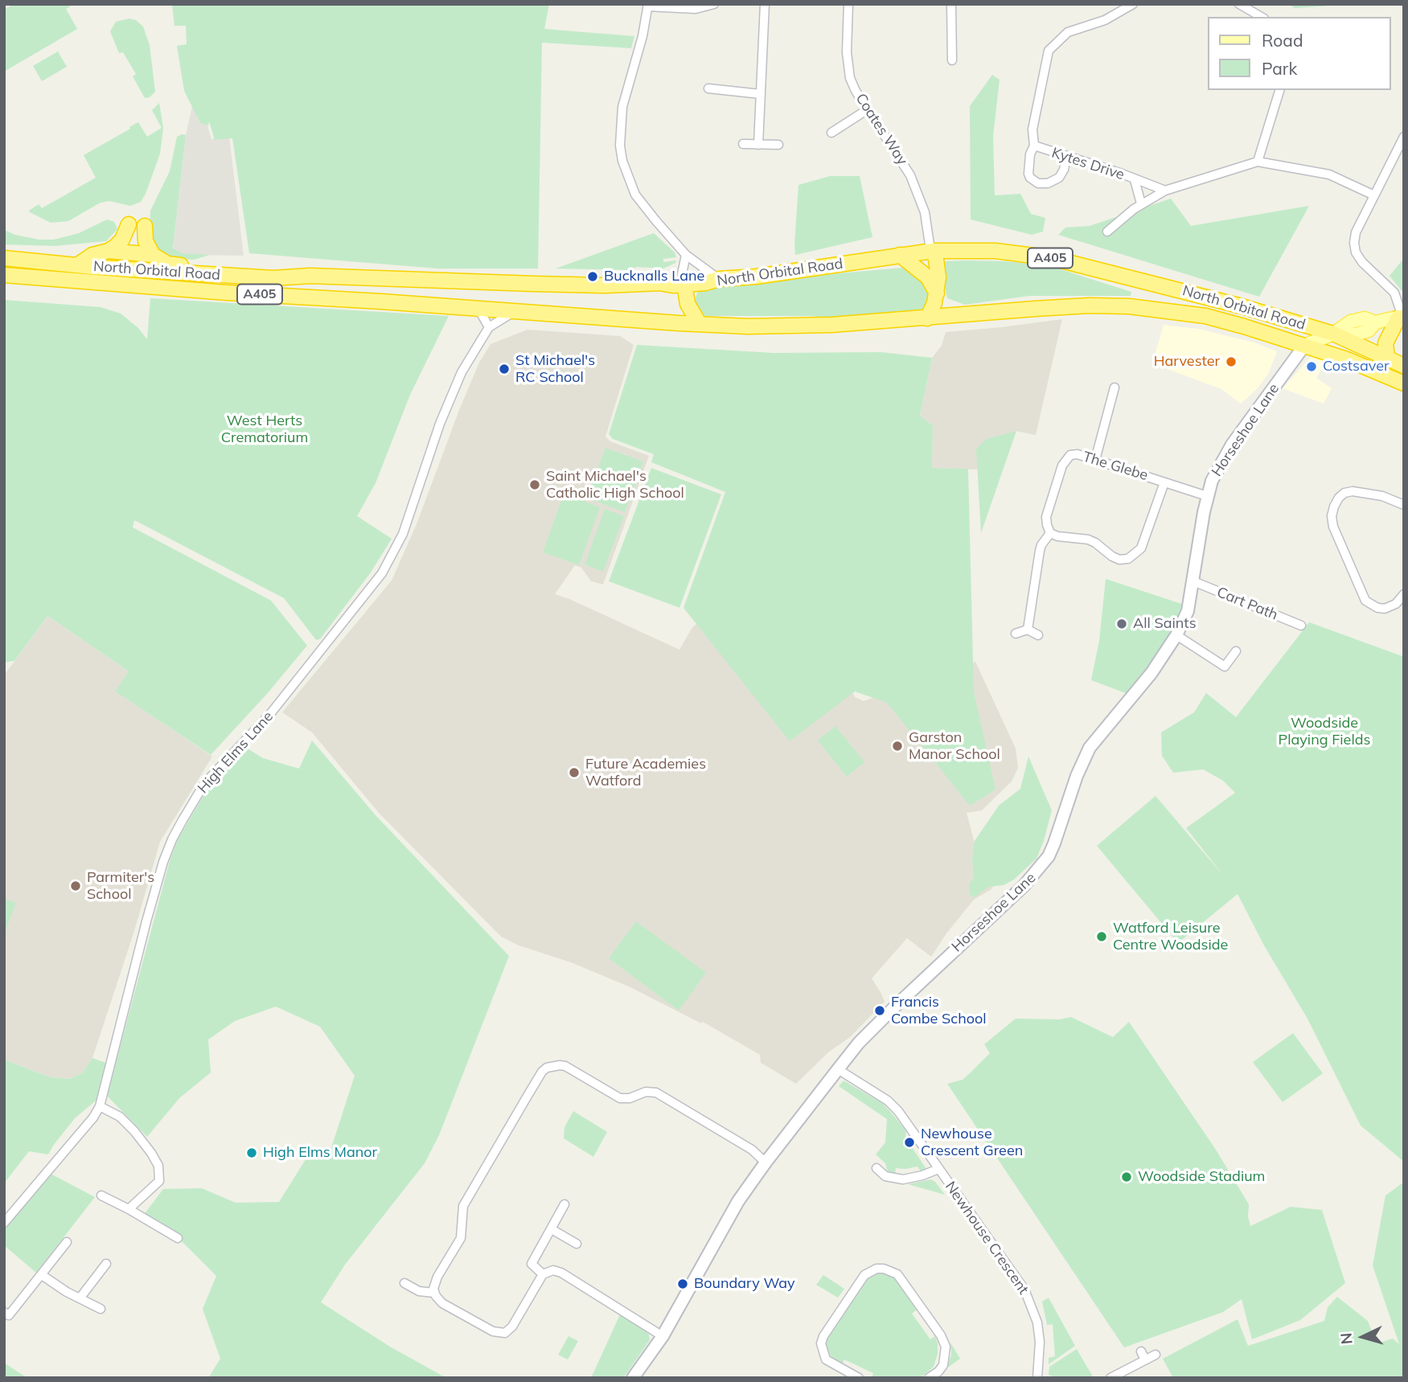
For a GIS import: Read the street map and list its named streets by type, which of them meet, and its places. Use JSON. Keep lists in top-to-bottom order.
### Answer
{
  "streets": {
    "highway": ["A405", "North Orbital Road"],
    "street": [
      "Coates Way",
      "Kytes Drive",
      "Horseshoe Lane",
      "The Glebe",
      "Cart Path",
      "High Elms Lane",
      "Newhouse Crescent"
    ]
  },
  "crossings": [
    ["Coates Way", "North Orbital Road"],
    ["A405", "North Orbital Road"],
    ["North Orbital Road", "Horseshoe Lane"],
    ["North Orbital Road", "High Elms Lane"],
    ["Horseshoe Lane", "The Glebe"],
    ["Horseshoe Lane", "Cart Path"],
    ["Horseshoe Lane", "Newhouse Crescent"]
  ],
  "parks": ["West Herts Crematorium", "Woodside Playing Fields"],
  "places": [
    "Bucknalls Lane",
    "Harvester",
    "Costsaver",
    "St Michael's RC School",
    "Saint Michael's Catholic High School",
    "All Saints",
    "Garston Manor School",
    "Future Academies Watford",
    "Parmiter's School",
    "Watford Leisure Centre Woodside",
    "Francis Combe School",
    "Newhouse Crescent Green",
    "High Elms Manor",
    "Woodside Stadium",
    "Boundary Way"
  ],
  "legend": ["Road", "Park"],
  "north": "left"
}
